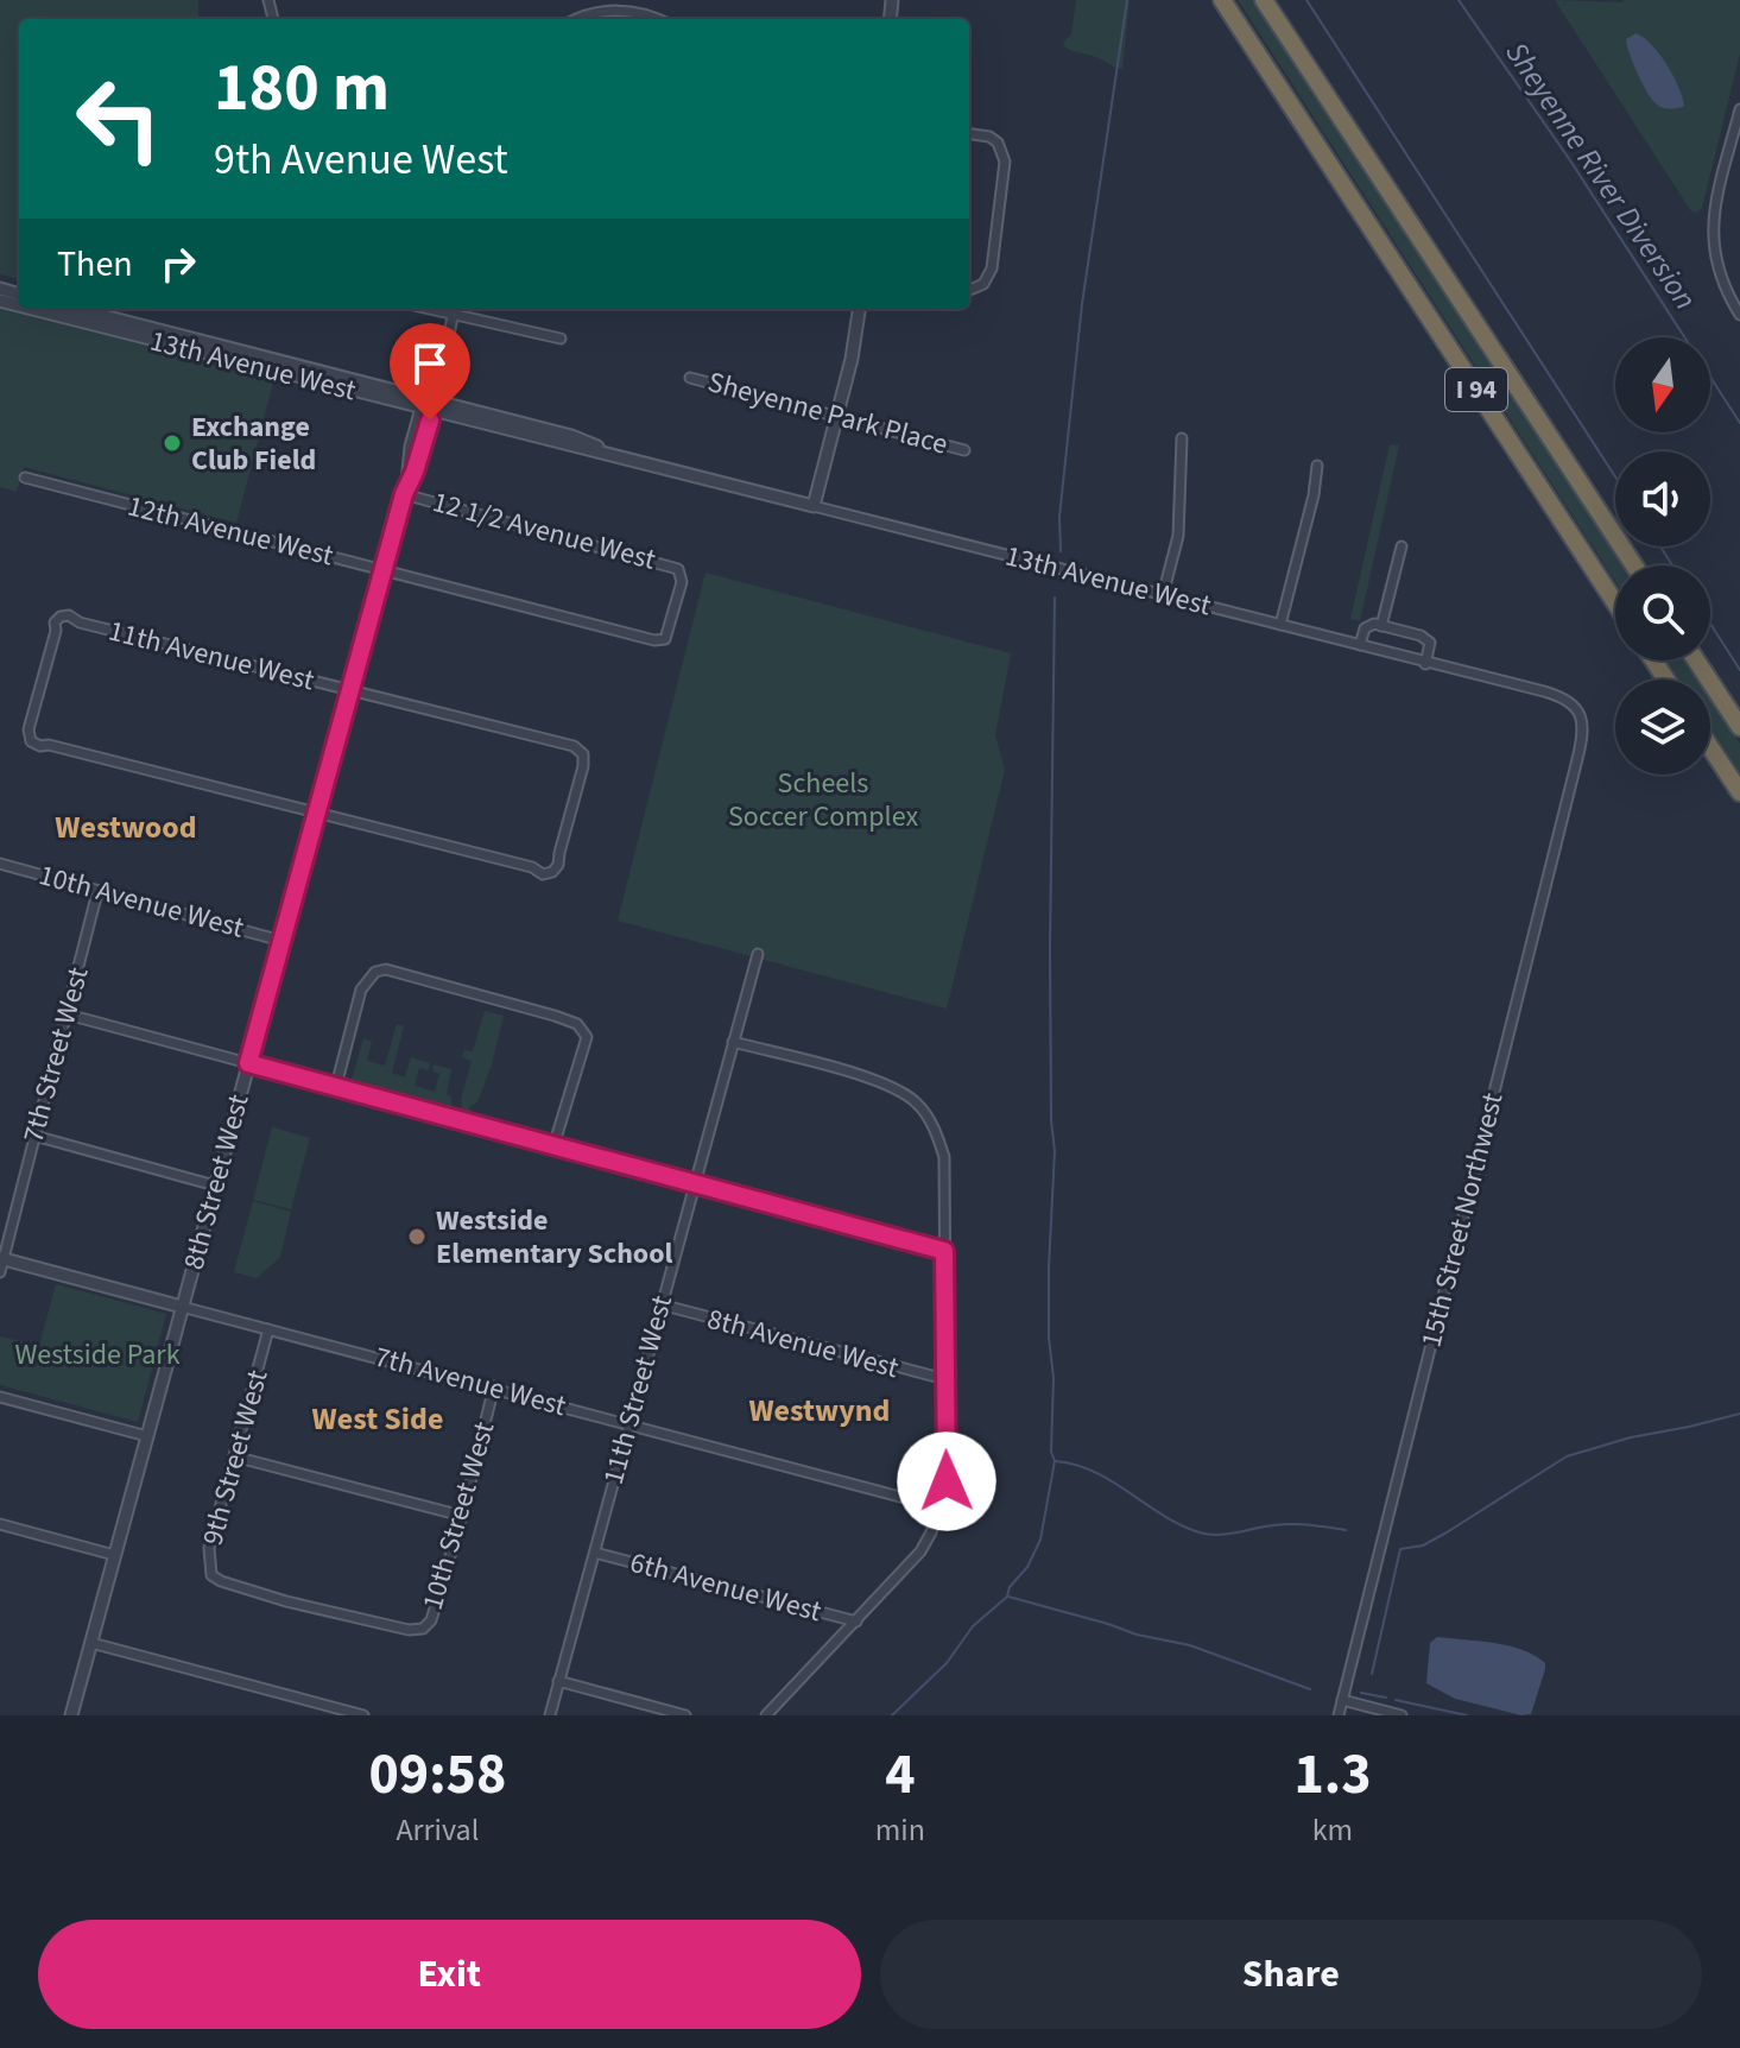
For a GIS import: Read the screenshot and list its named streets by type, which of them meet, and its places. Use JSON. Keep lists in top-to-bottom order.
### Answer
{
  "streets": {
    "highway": ["I 94"],
    "street": [
      "13th Avenue West",
      "Sheyenne Park Place",
      "12th Avenue West",
      "12 1/2 Avenue West",
      "11th Avenue West",
      "10th Avenue West",
      "7th Street West",
      "8th Street West",
      "15th Street Northwest",
      "8th Avenue West",
      "7th Avenue West",
      "11th Street West",
      "9th Street West",
      "10th Street West",
      "6th Avenue West"
    ]
  },
  "crossings": [
    ["13th Avenue West", "8th Street West"],
    ["13th Avenue West", "15th Street Northwest"],
    ["12th Avenue West", "12 1/2 Avenue West"],
    ["12th Avenue West", "8th Street West"],
    ["12 1/2 Avenue West", "8th Street West"],
    ["11th Avenue West", "8th Street West"],
    ["10th Avenue West", "7th Street West"],
    ["10th Avenue West", "8th Street West"],
    ["7th Street West", "7th Avenue West"],
    ["8th Street West", "7th Avenue West"],
    ["8th Avenue West", "11th Street West"],
    ["7th Avenue West", "11th Street West"],
    ["7th Avenue West", "9th Street West"],
    ["7th Avenue West", "10th Street West"],
    ["11th Street West", "6th Avenue West"],
    ["9th Street West", "10th Street West"]
  ],
  "districts": ["Westwood", "Westwynd", "West Side"],
  "water": ["Sheyenne River Diversion"],
  "parks": ["Scheels Soccer Complex", "Westside Park"],
  "places": ["Exchange Club Field", "Westside Elementary School"],
  "north": "bottom",
  "page": {
    "turn": ["180 m", "9th Avenue West"],
    "then": "Then",
    "eta": [
      "09:58",
      "Arrival",
      "4",
      "min",
      "1.3",
      "km"
    ],
    "buttons": ["Exit", "Share"]
  }
}
